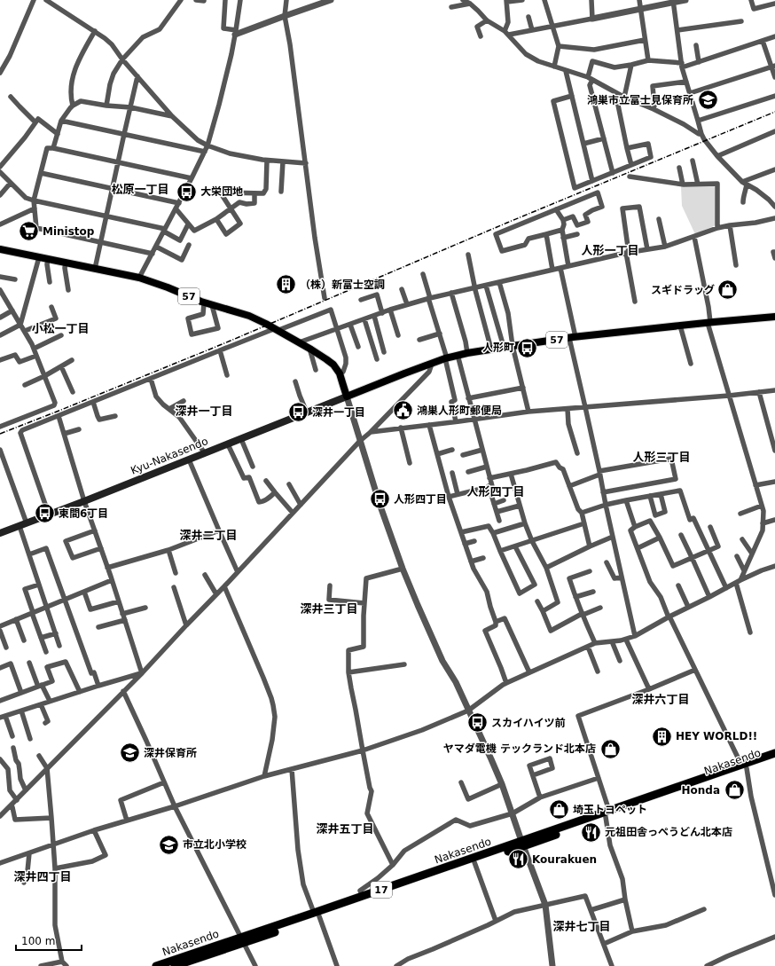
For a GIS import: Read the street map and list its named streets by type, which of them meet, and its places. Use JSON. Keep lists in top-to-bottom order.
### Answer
{
  "streets": {
    "highway": ["Nakasendo", "17"],
    "main road": ["57", "Kyu-Nakasendo"]
  },
  "crossings": [
    ["57", "Kyu-Nakasendo"]
  ],
  "districts": [
    "松原一丁目",
    "人形一丁目",
    "小松一丁目",
    "深井一丁目",
    "人形三丁目",
    "人形四丁目",
    "深井二丁目",
    "深井三丁目",
    "深井六丁目",
    "深井五丁目",
    "深井四丁目",
    "深井七丁目"
  ],
  "places": {
    "school or university": ["鴻巣市立富士見保育所", "深井保育所", "市立北小学校"],
    "bus stop": [
      "大栄団地",
      "人形町",
      "深井一丁目",
      "人形四丁目",
      "東間6丁目",
      "スカイハイツ前"
    ],
    "supermarket": ["Ministop"],
    "building": ["（株）新富士空調", "HEY WORLD!!"],
    "shop": [
      "スギドラッグ",
      "ヤマダ電機 テックランド北本店",
      "Honda",
      "埼玉トヨペット"
    ],
    "public building": ["鴻巣人形町郵便局"],
    "restaurant": ["元祖田舎っぺうどん北本店", "Kourakuen"]
  },
  "scale_bar": "100 m"
}
